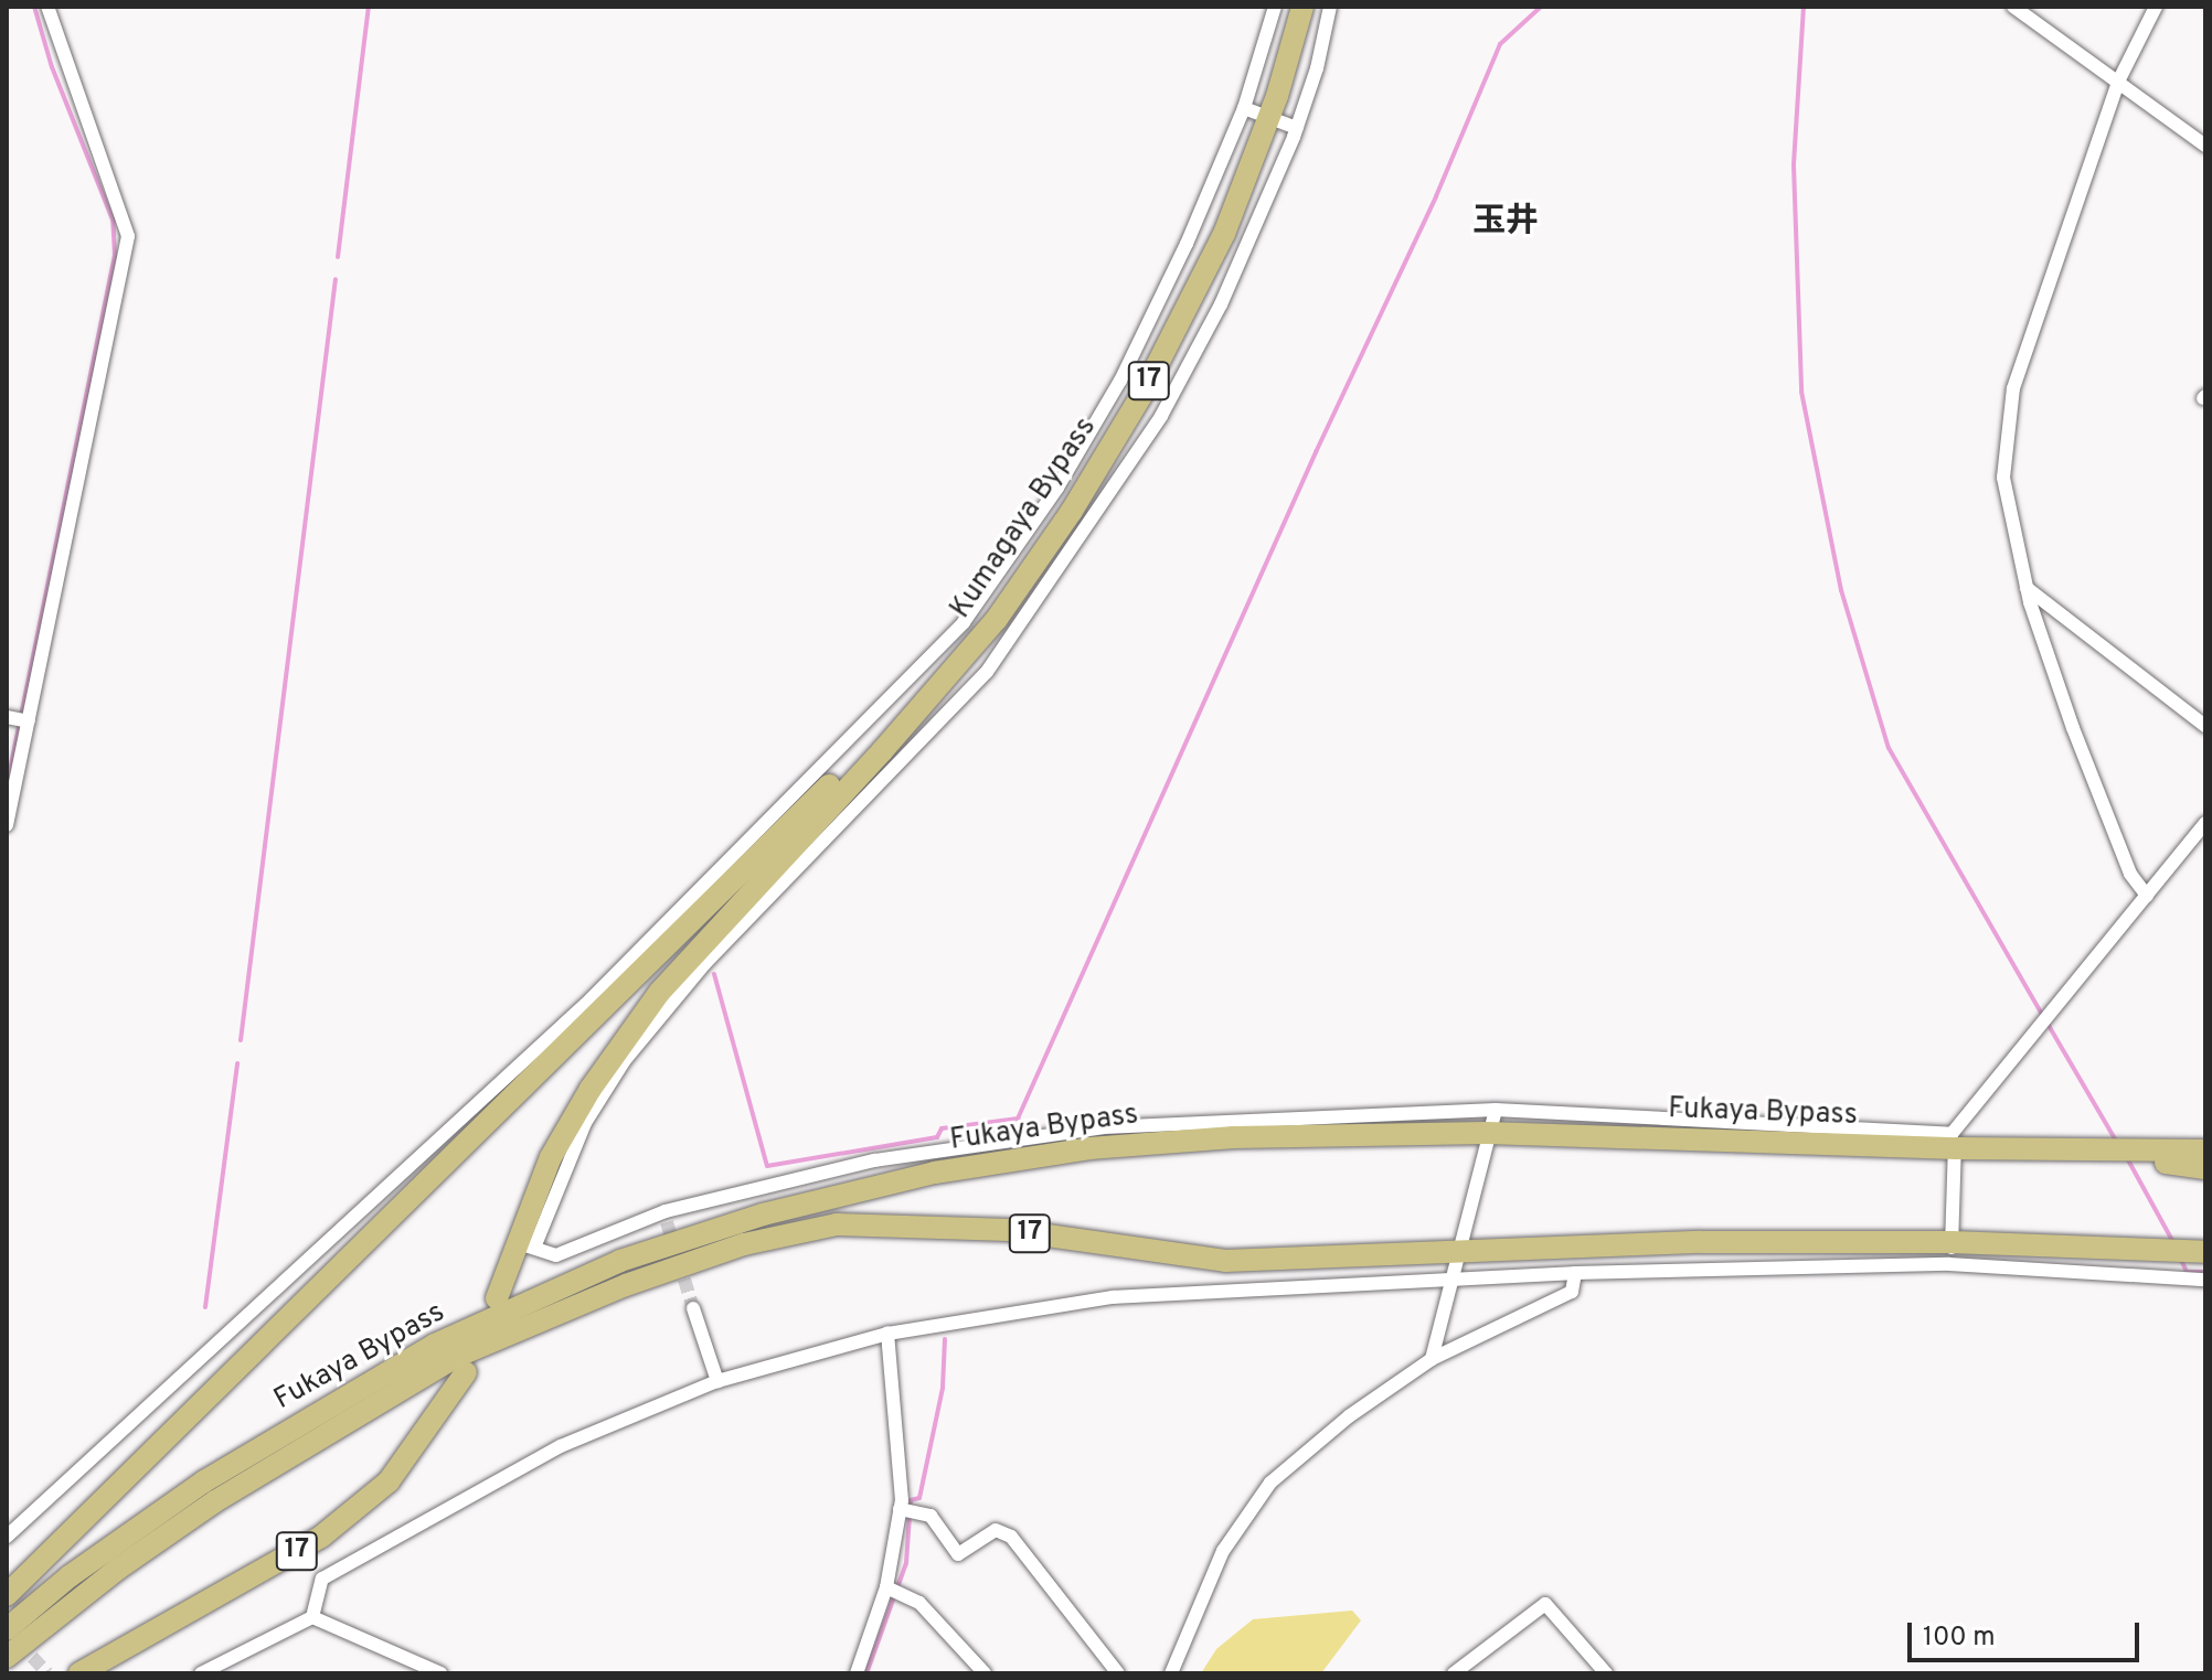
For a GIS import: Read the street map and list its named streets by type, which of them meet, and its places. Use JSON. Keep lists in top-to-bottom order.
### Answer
{
  "streets": {
    "highway": ["17", "Kumagaya Bypass", "Fukaya Bypass"]
  },
  "crossings": [
    ["17", "Kumagaya Bypass"]
  ],
  "districts": ["玉井"],
  "scale_bar": "100 m"
}
